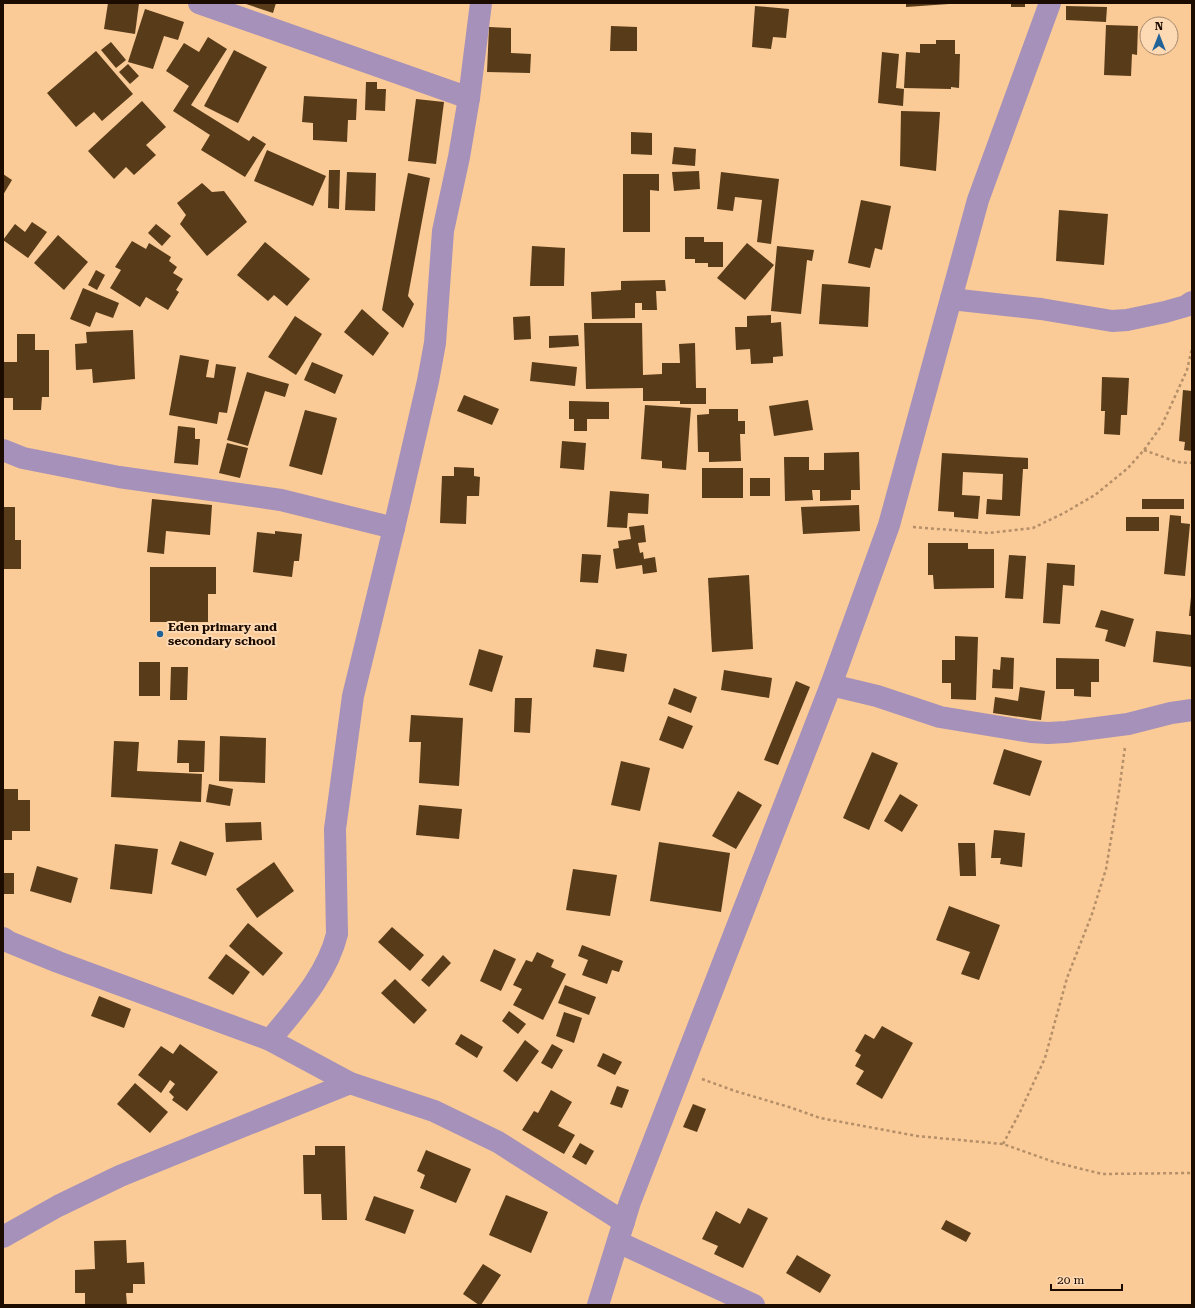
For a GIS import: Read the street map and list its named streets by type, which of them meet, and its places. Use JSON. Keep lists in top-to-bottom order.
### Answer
{
  "places": ["Eden primary and secondary school"],
  "scale_bar": "20 m",
  "north": "top"
}
